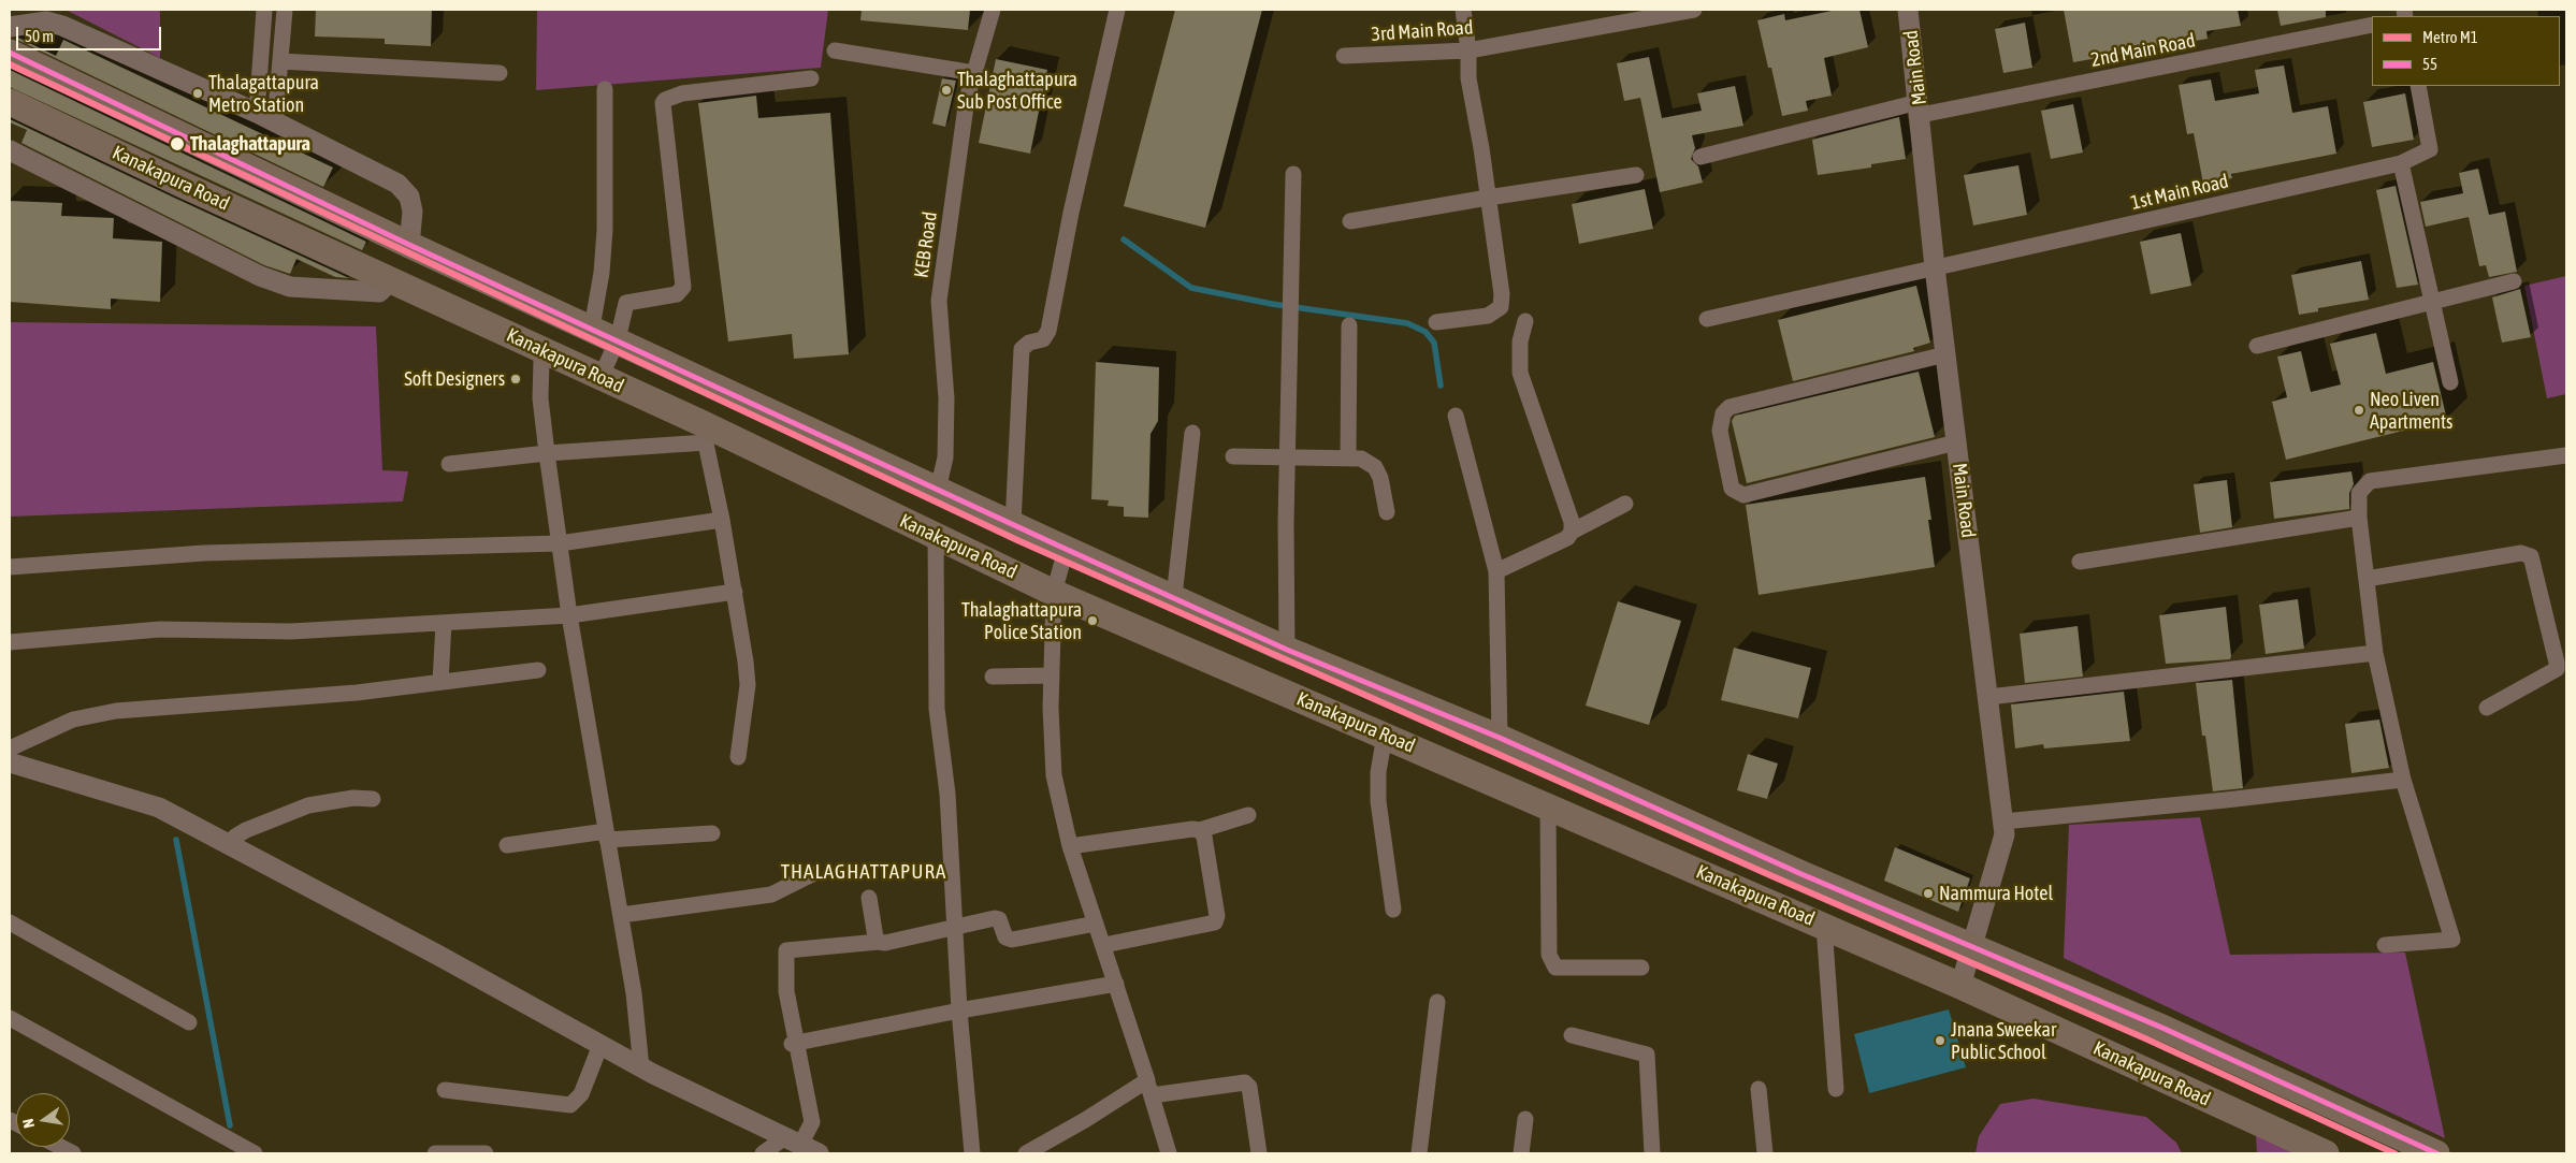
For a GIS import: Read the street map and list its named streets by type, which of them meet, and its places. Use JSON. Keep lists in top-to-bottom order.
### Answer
{
  "streets": {
    "highway": ["Kanakapura Road"],
    "street": [
      "3rd Main Road",
      "2nd Main Road",
      "Main Road",
      "1st Main Road",
      "KEB Road"
    ]
  },
  "crossings": [
    ["2nd Main Road", "Main Road"],
    ["Main Road", "Kanakapura Road"],
    ["Main Road", "1st Main Road"],
    ["Kanakapura Road", "KEB Road"]
  ],
  "districts": ["THALAGHATTAPURA"],
  "places": [
    "Thalaghattapura Sub Post Office",
    "Thalagattapura Metro Station",
    "Thalaghattapura",
    "Soft Designers",
    "Neo Liven Apartments",
    "Thalaghattapura Police Station",
    "Nammura Hotel",
    "Jnana Sweekar Public School"
  ],
  "lines": ["transit line 55", "metro line M1"],
  "legend": ["Metro M1", "55"],
  "scale_bar": "50 m",
  "north": "left"
}
